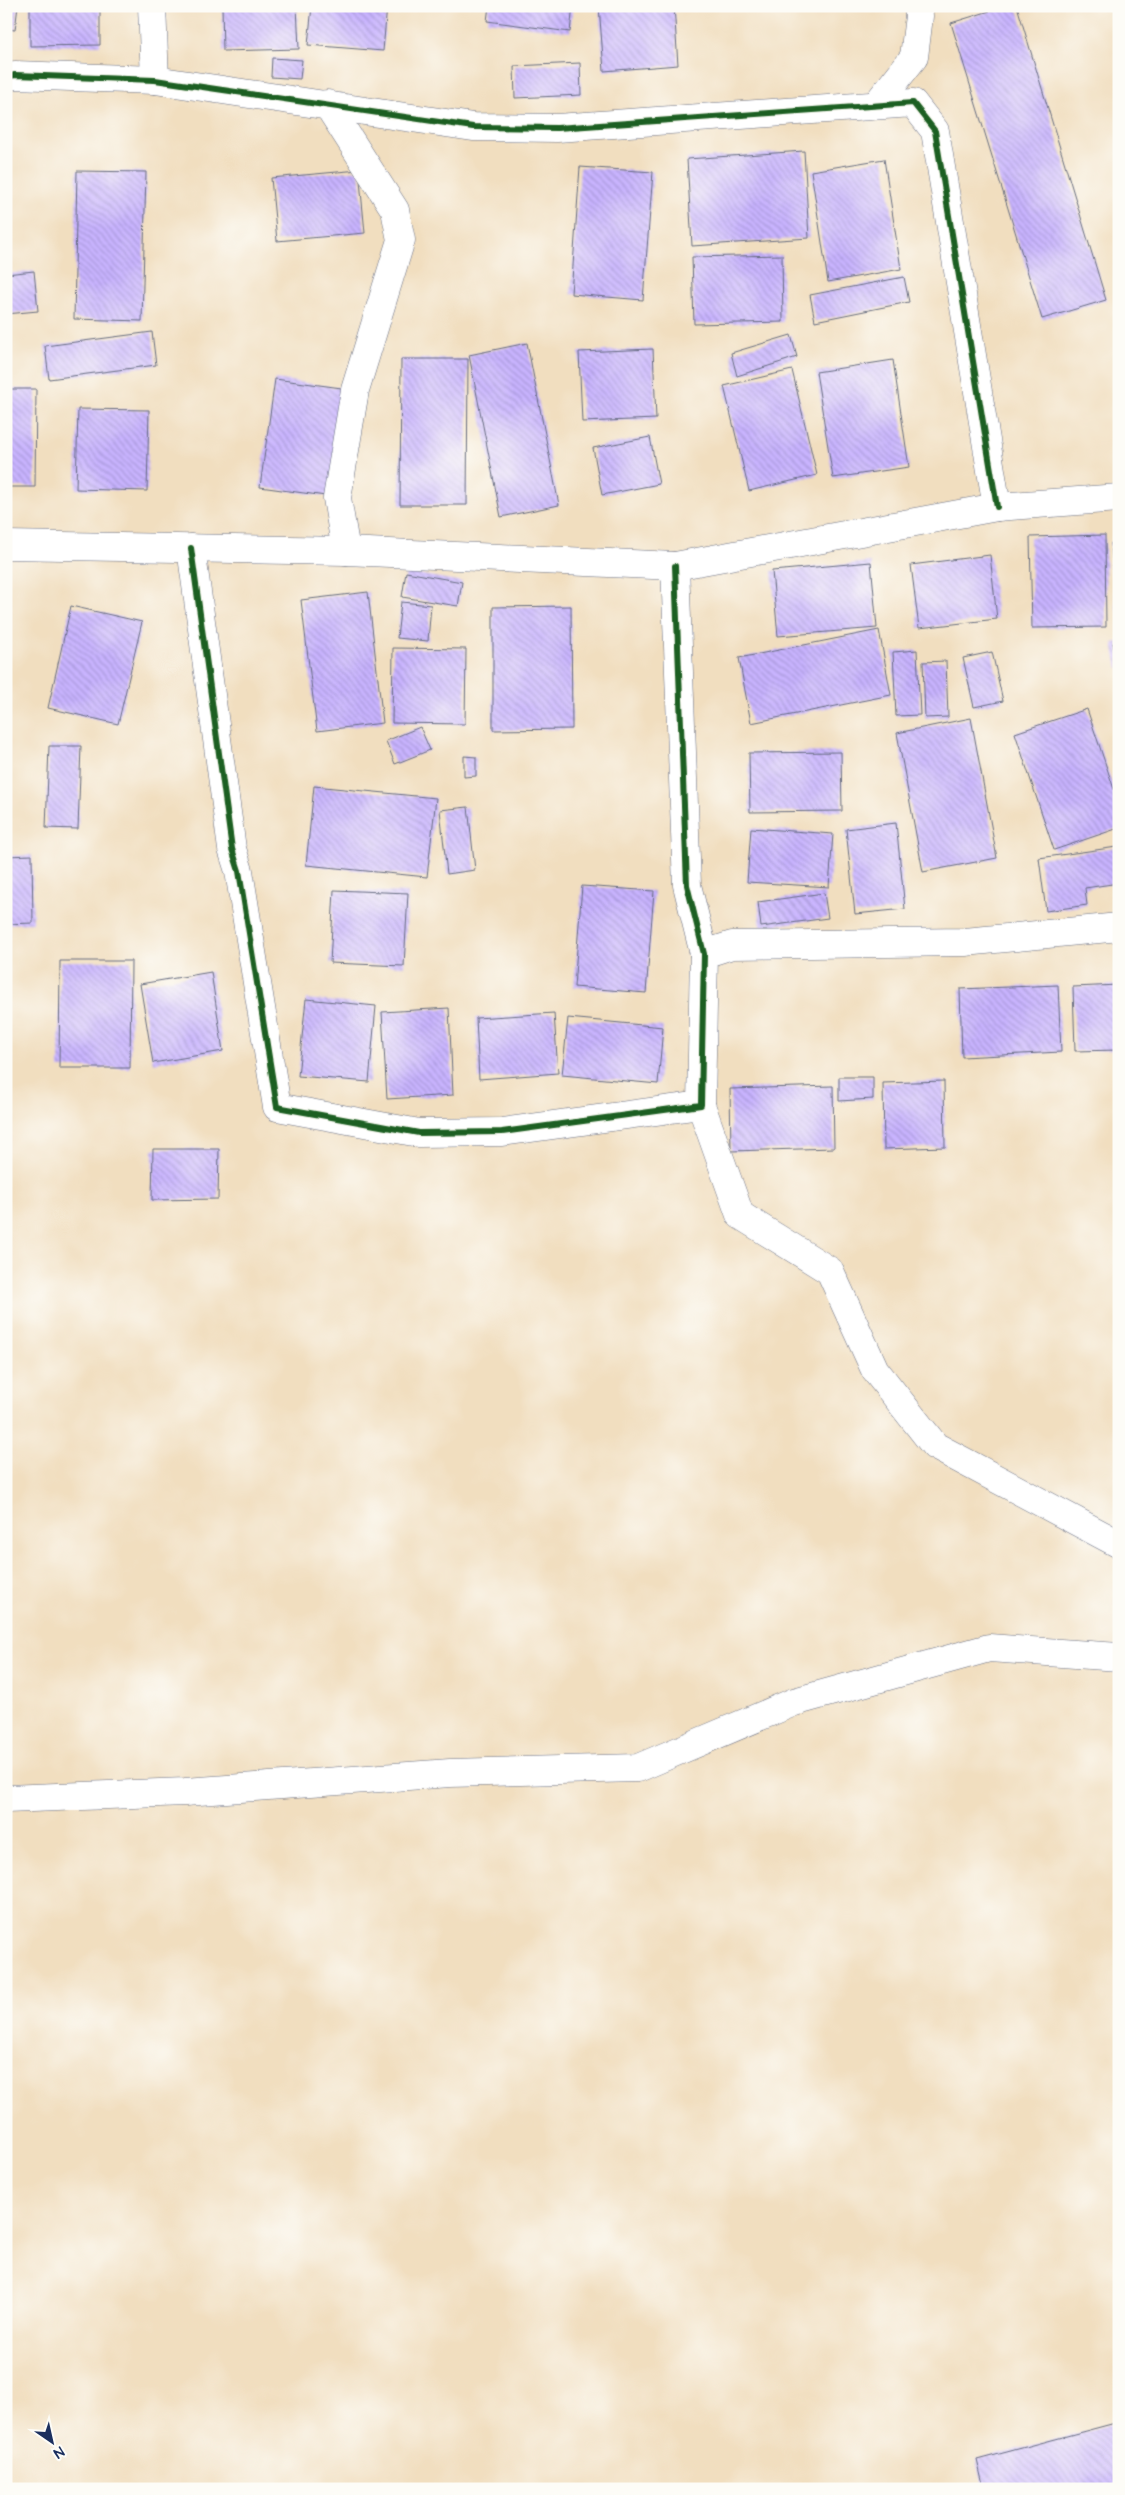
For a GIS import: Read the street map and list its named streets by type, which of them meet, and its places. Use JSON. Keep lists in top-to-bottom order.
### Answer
{
  "north": "bottom right"
}
